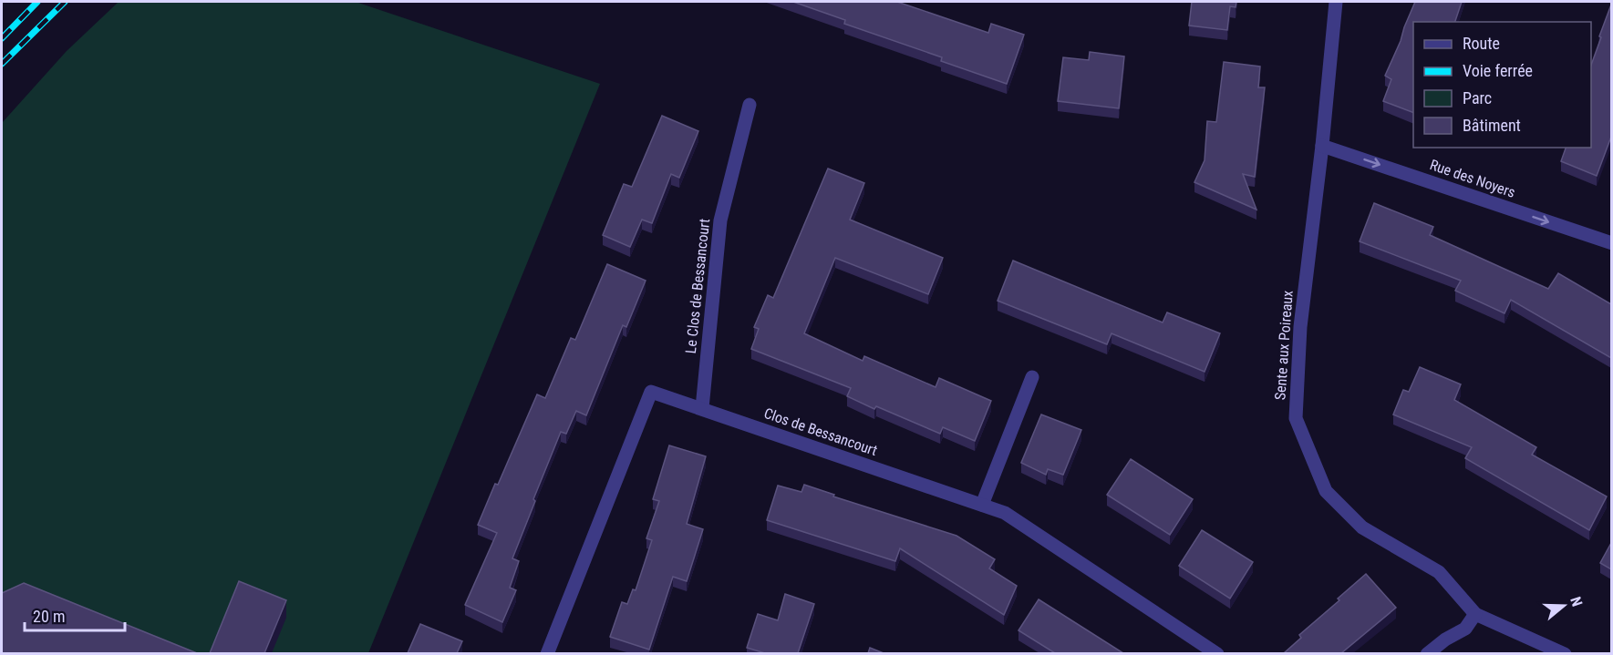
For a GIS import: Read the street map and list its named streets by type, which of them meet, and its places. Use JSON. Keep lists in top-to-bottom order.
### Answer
{
  "streets": {
    "street": [
      "Rue des Noyers",
      "Le Clos de Bessancourt",
      "Sente aux Poireaux",
      "Clos de Bessancourt"
    ]
  },
  "crossings": [
    ["Rue des Noyers", "Sente aux Poireaux"],
    ["Le Clos de Bessancourt", "Clos de Bessancourt"]
  ],
  "one_way": ["Rue des Noyers"],
  "legend": [
    "Route",
    "Voie ferrée",
    "Parc",
    "Bâtiment"
  ],
  "scale_bar": "20 m",
  "north": "right"
}
